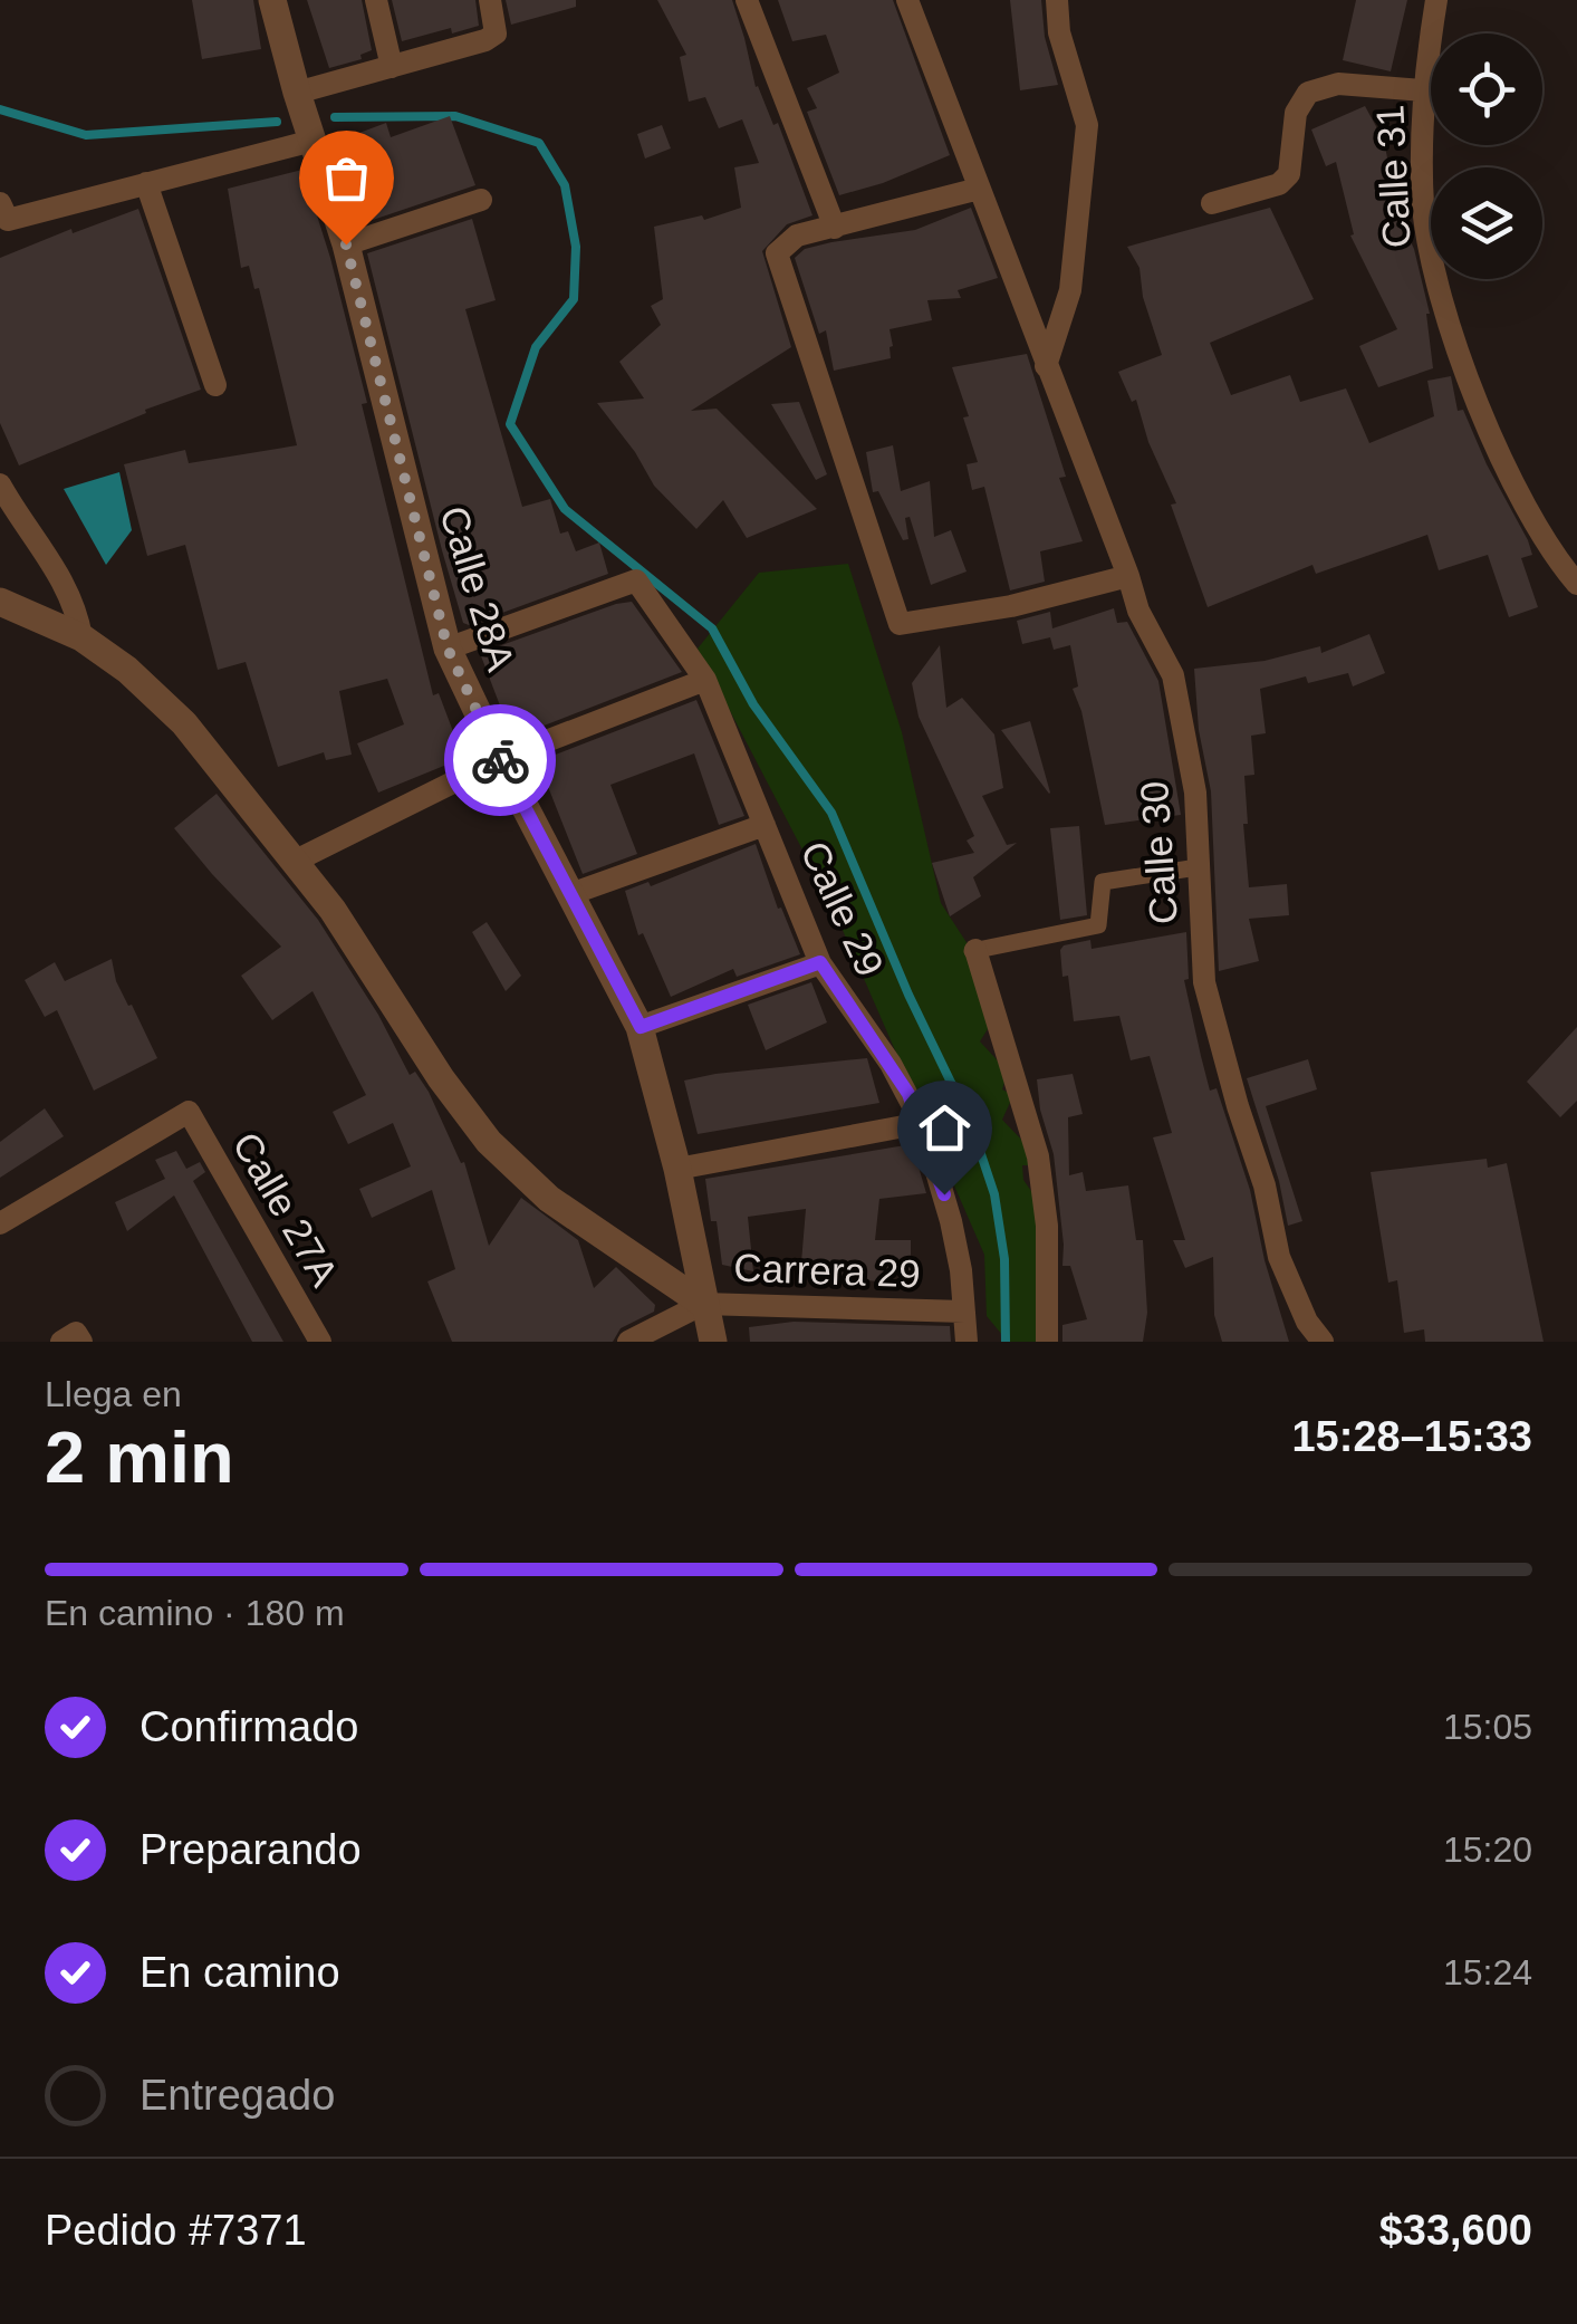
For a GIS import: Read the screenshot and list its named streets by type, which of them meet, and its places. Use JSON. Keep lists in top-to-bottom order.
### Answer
{
  "streets": {
    "street": [
      "Calle 31",
      "Calle 28A",
      "Calle 30",
      "Calle 29",
      "Calle 27A",
      "Carrera 29"
    ]
  },
  "crossings": [
    ["Calle 28A", "Calle 29"],
    ["Calle 28A", "Carrera 29"],
    ["Calle 29", "Carrera 29"]
  ],
  "page": {
    "heading": ["2 min", "Llega en", "15:28–15:33"],
    "panel": ["Pedido #7371", "$33,600"],
    "bar": "En camino · 180 m",
    "list": [
      ["Confirmado", "15:05"],
      ["Preparando", "15:20"],
      ["En camino", "15:24"],
      "Entregado"
    ]
  }
}
